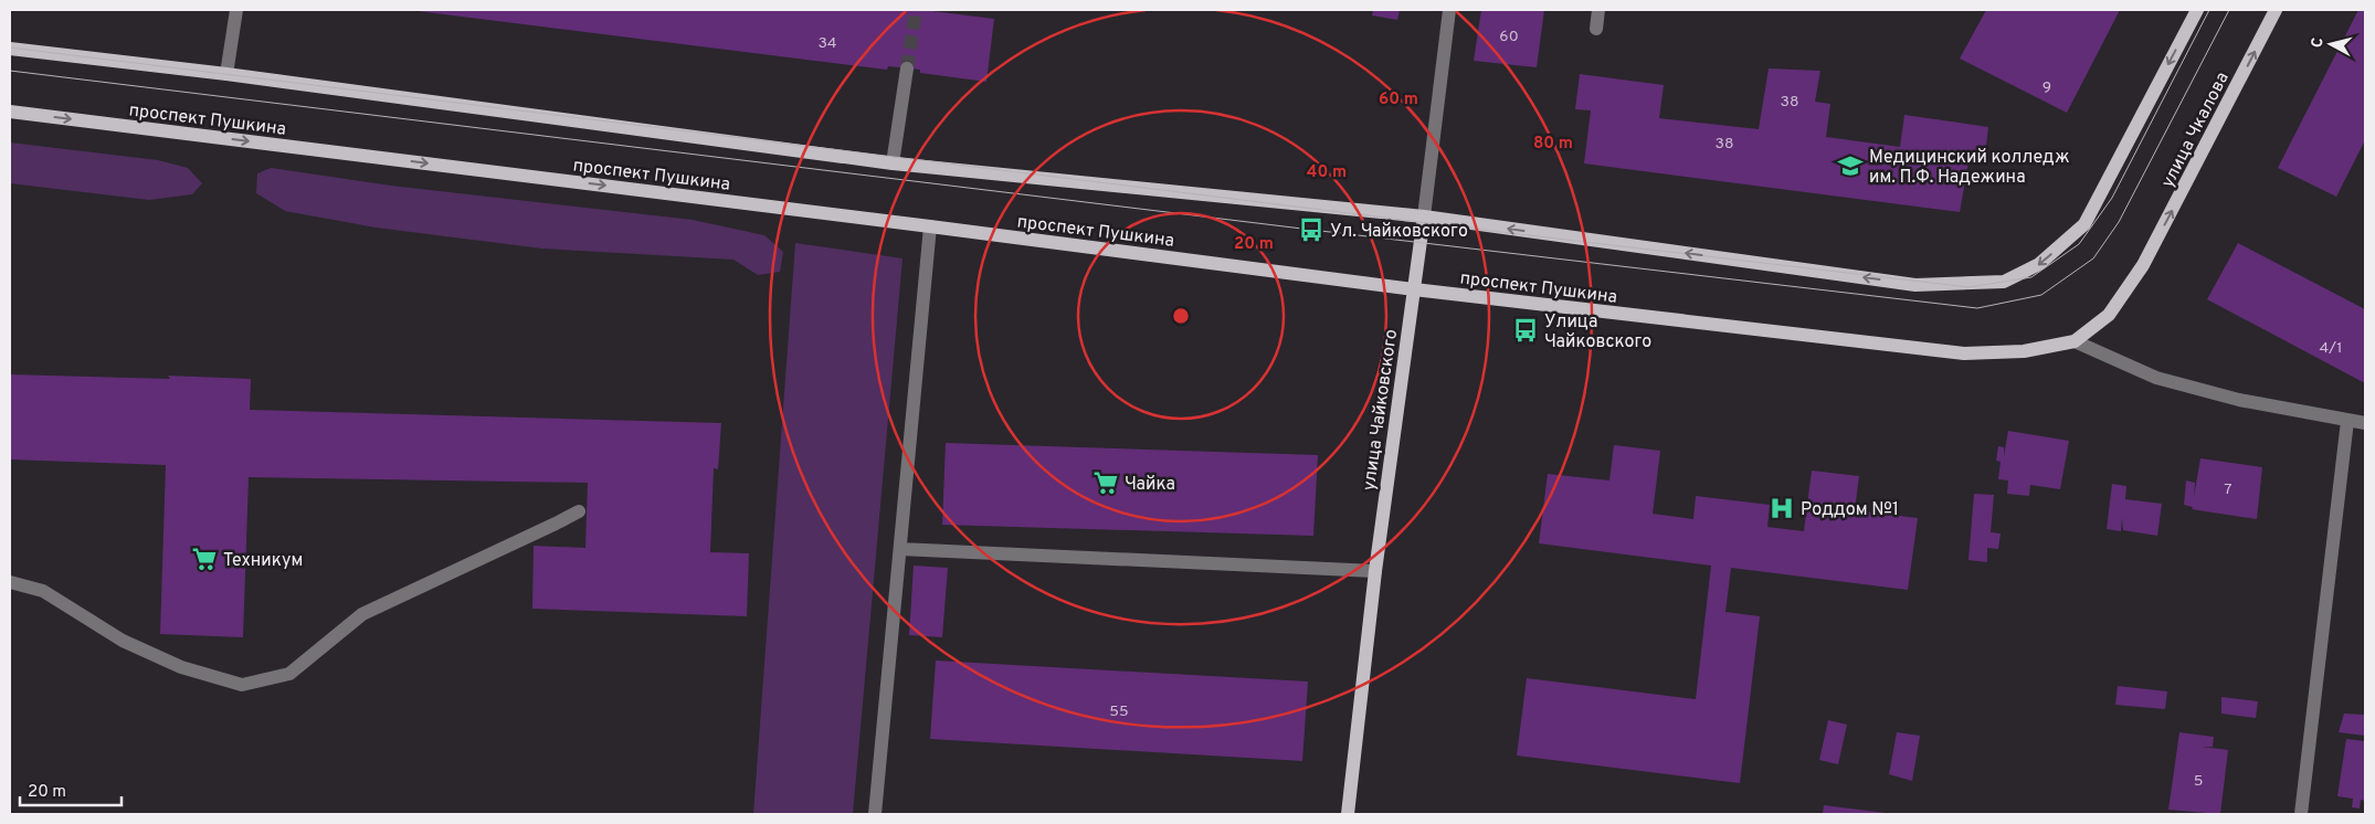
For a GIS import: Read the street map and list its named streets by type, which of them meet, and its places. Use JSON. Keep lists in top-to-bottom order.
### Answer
{
  "streets": {
    "main road": ["проспект Пушкина", "улица Чкалова", "улица Чайковского"]
  },
  "crossings": [
    ["проспект Пушкина", "улица Чкалова"],
    ["проспект Пушкина", "улица Чайковского"]
  ],
  "one_way": ["улица Чкалова"],
  "places": {
    "school or university": ["Медицинский колледж им. П.Ф. Надежина"],
    "bus stop": ["Ул. Чайковского", "Улица Чайковского"],
    "supermarket": ["Чайка", "Техникум"],
    "hospital": ["Роддом №1"]
  },
  "house_numbers": [
    "60",
    "34",
    "9",
    "38",
    "38",
    "4/1",
    "7",
    "55",
    "5"
  ],
  "scale_bar": "20 m",
  "north": "left",
  "rings": [
    "60 m",
    "80 m",
    "40 m",
    "20 m"
  ]
}
